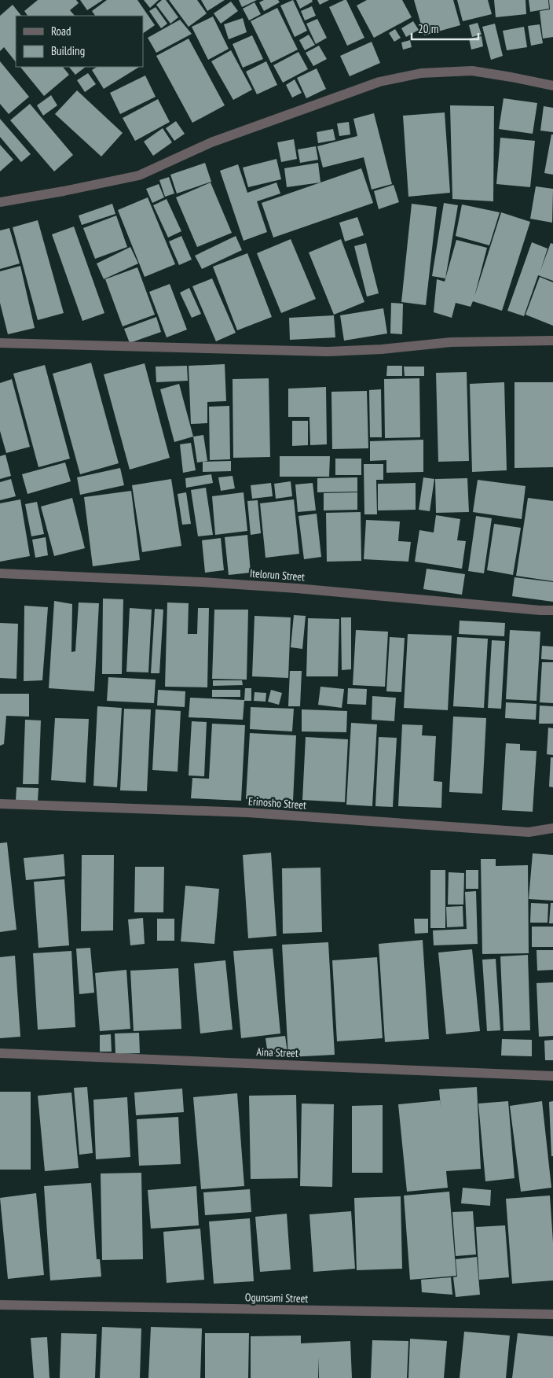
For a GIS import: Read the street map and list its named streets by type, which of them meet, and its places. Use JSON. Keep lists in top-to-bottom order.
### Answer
{
  "streets": {
    "street": [
      "Itelorun Street",
      "Erinosho Street",
      "Aina Street",
      "Ogunsami Street"
    ]
  },
  "legend": ["Road", "Building"],
  "scale_bar": "20 m"
}
